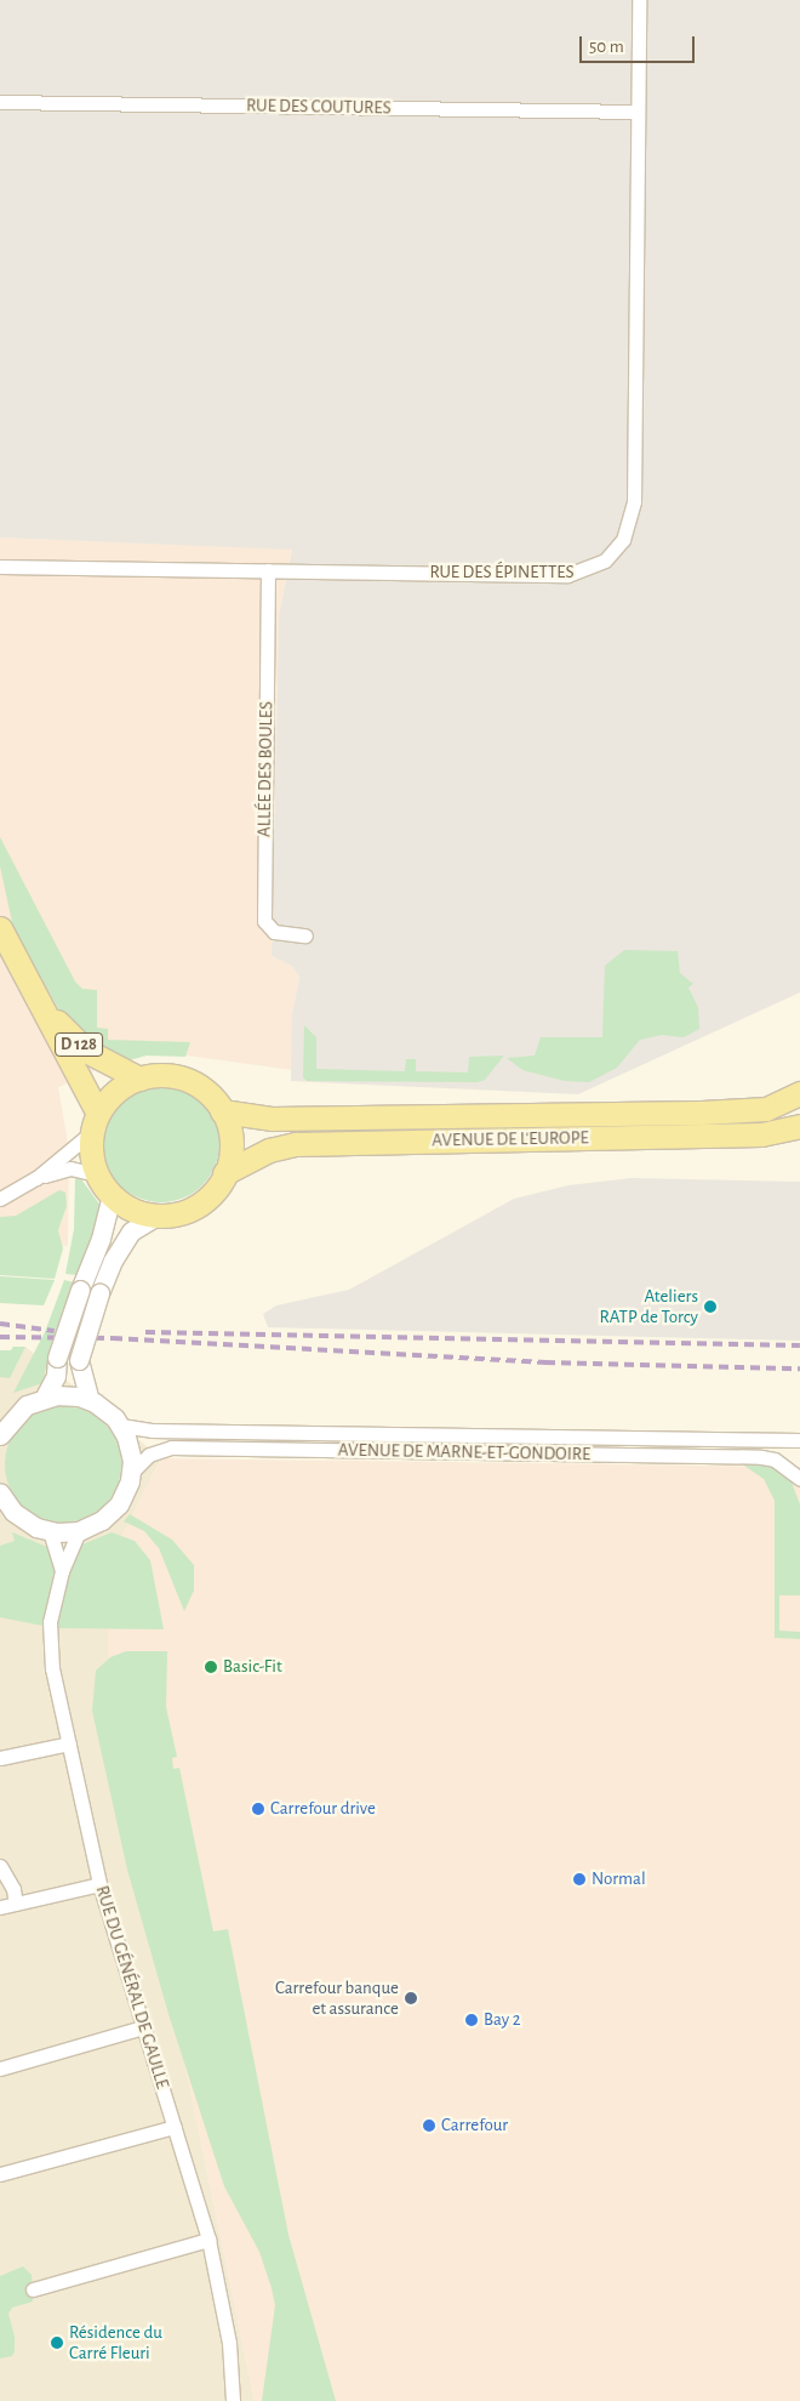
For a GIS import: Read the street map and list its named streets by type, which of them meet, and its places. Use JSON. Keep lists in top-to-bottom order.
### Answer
{
  "streets": {
    "main road": ["D 128", "AVENUE DE L'EUROPE"],
    "street": [
      "RUE DES COUTURES",
      "RUE DES ÉPINETTES",
      "ALLÉE DES BOULES",
      "AVENUE DE MARNE-ET-GONDOIRE",
      "RUE DU GÉNÉRAL DE GAULLE"
    ]
  },
  "crossings": [
    ["RUE DES COUTURES", "RUE DES ÉPINETTES"],
    ["RUE DES ÉPINETTES", "ALLÉE DES BOULES"],
    ["D 128", "AVENUE DE L'EUROPE"]
  ],
  "places": [
    "Ateliers RATP de Torcy",
    "Basic-Fit",
    "Carrefour drive",
    "Normal",
    "Carrefour banque et assurance",
    "Bay 2",
    "Carrefour",
    "Résidence du Carré Fleuri"
  ],
  "scale_bar": "50 m"
}
